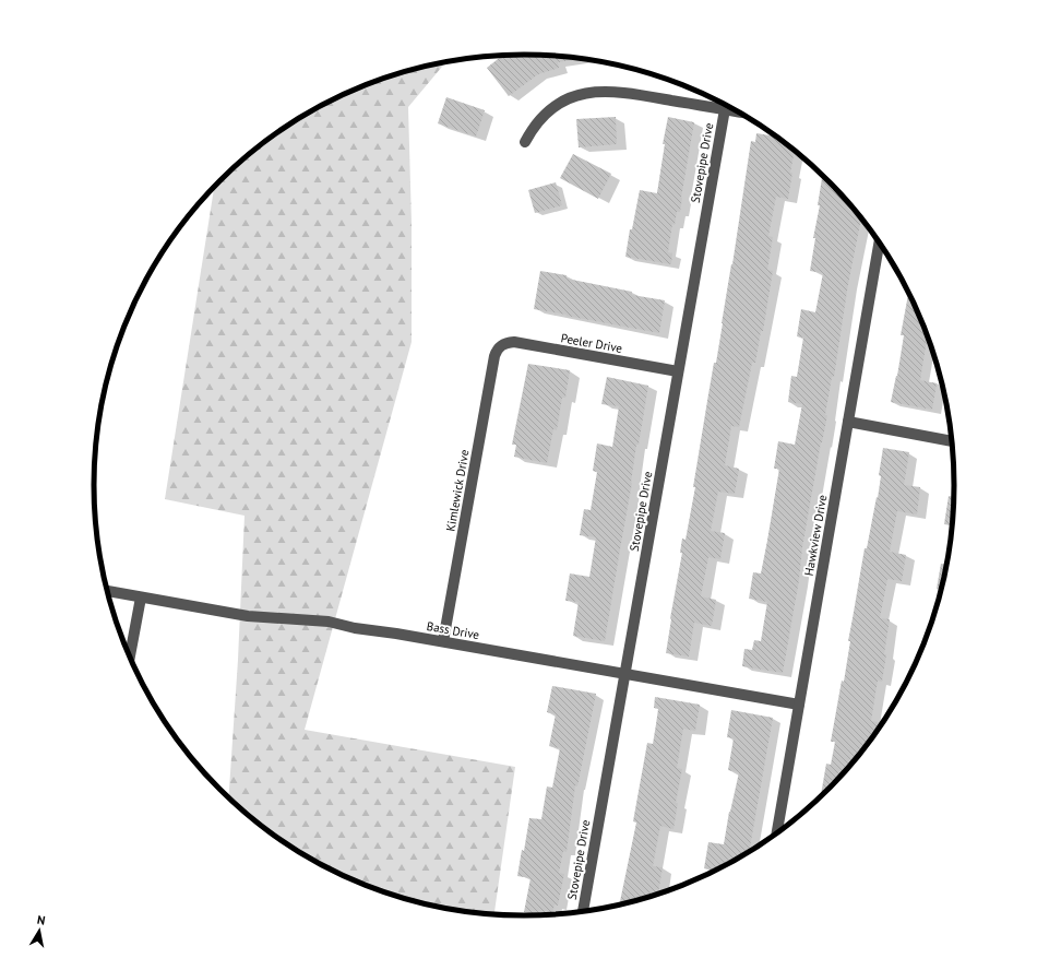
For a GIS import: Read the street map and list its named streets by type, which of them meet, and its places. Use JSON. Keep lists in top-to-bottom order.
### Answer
{
  "streets": {
    "street": [
      "Stovepipe Drive",
      "Peeler Drive",
      "Kimlewick Drive",
      "Hawkview Drive",
      "Bass Drive"
    ]
  },
  "crossings": [
    ["Stovepipe Drive", "Peeler Drive"],
    ["Stovepipe Drive", "Bass Drive"],
    ["Peeler Drive", "Kimlewick Drive"],
    ["Kimlewick Drive", "Bass Drive"],
    ["Hawkview Drive", "Bass Drive"]
  ],
  "north": "top"
}
